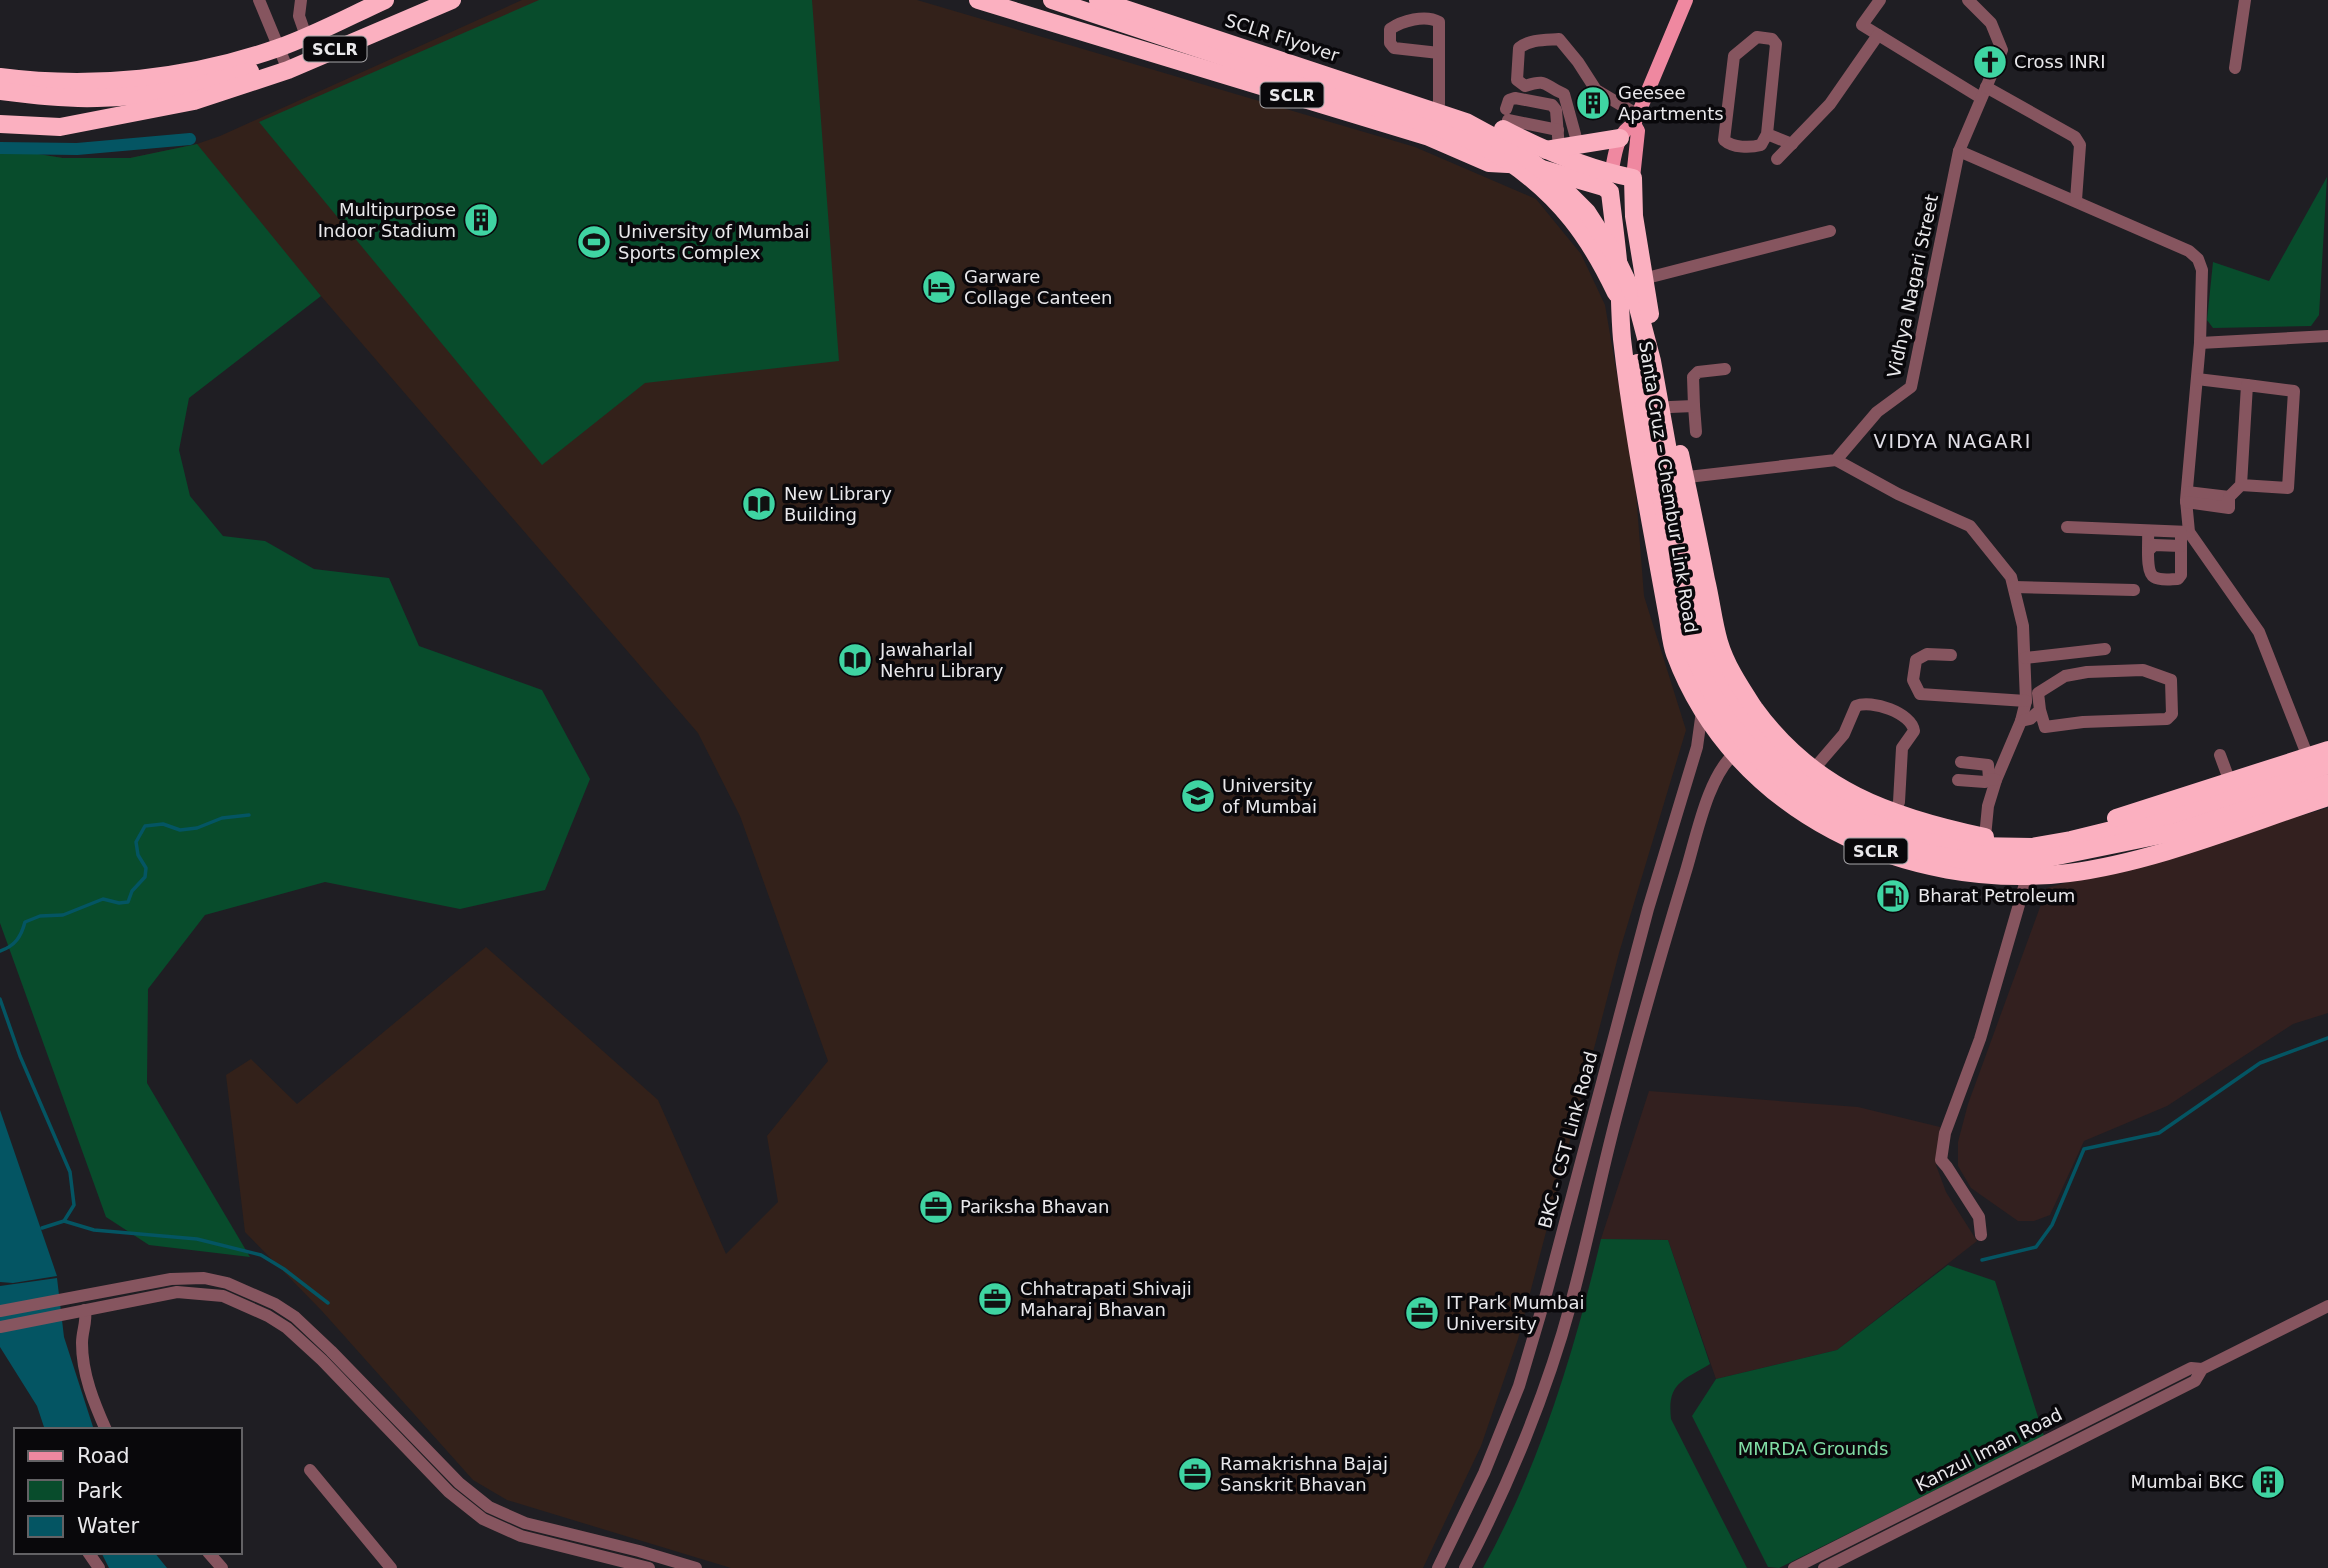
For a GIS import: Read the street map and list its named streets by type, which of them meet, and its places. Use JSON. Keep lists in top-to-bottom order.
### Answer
{
  "streets": {
    "highway": ["SCLR Flyover", "SCLR", "Santa Cruz – Chembur Link Road"],
    "street": ["Vidhya Nagari Street", "BKC - CST Link Road", "Kanzul Iman Road"]
  },
  "crossings": [
    ["SCLR", "Santa Cruz – Chembur Link Road"],
    ["Santa Cruz – Chembur Link Road", "BKC - CST Link Road"]
  ],
  "districts": ["VIDYA NAGARI"],
  "parks": ["MMRDA Grounds"],
  "places": {
    "church": ["Cross INRI"],
    "building": ["Geesee Apartments", "Multipurpose Indoor Stadium", "Mumbai BKC"],
    "sports": ["University of Mumbai Sports Complex"],
    "hotel": ["Garware Collage Canteen"],
    "library": ["New Library Building", "Jawaharlal Nehru Library"],
    "school or university": ["University of Mumbai"],
    "fuel station": ["Bharat Petroleum"],
    "office": [
      "Pariksha Bhavan",
      "Chhatrapati Shivaji Maharaj Bhavan",
      "IT Park Mumbai University",
      "Ramakrishna Bajaj Sanskrit Bhavan"
    ]
  },
  "legend": ["Road", "Park", "Water"]
}
